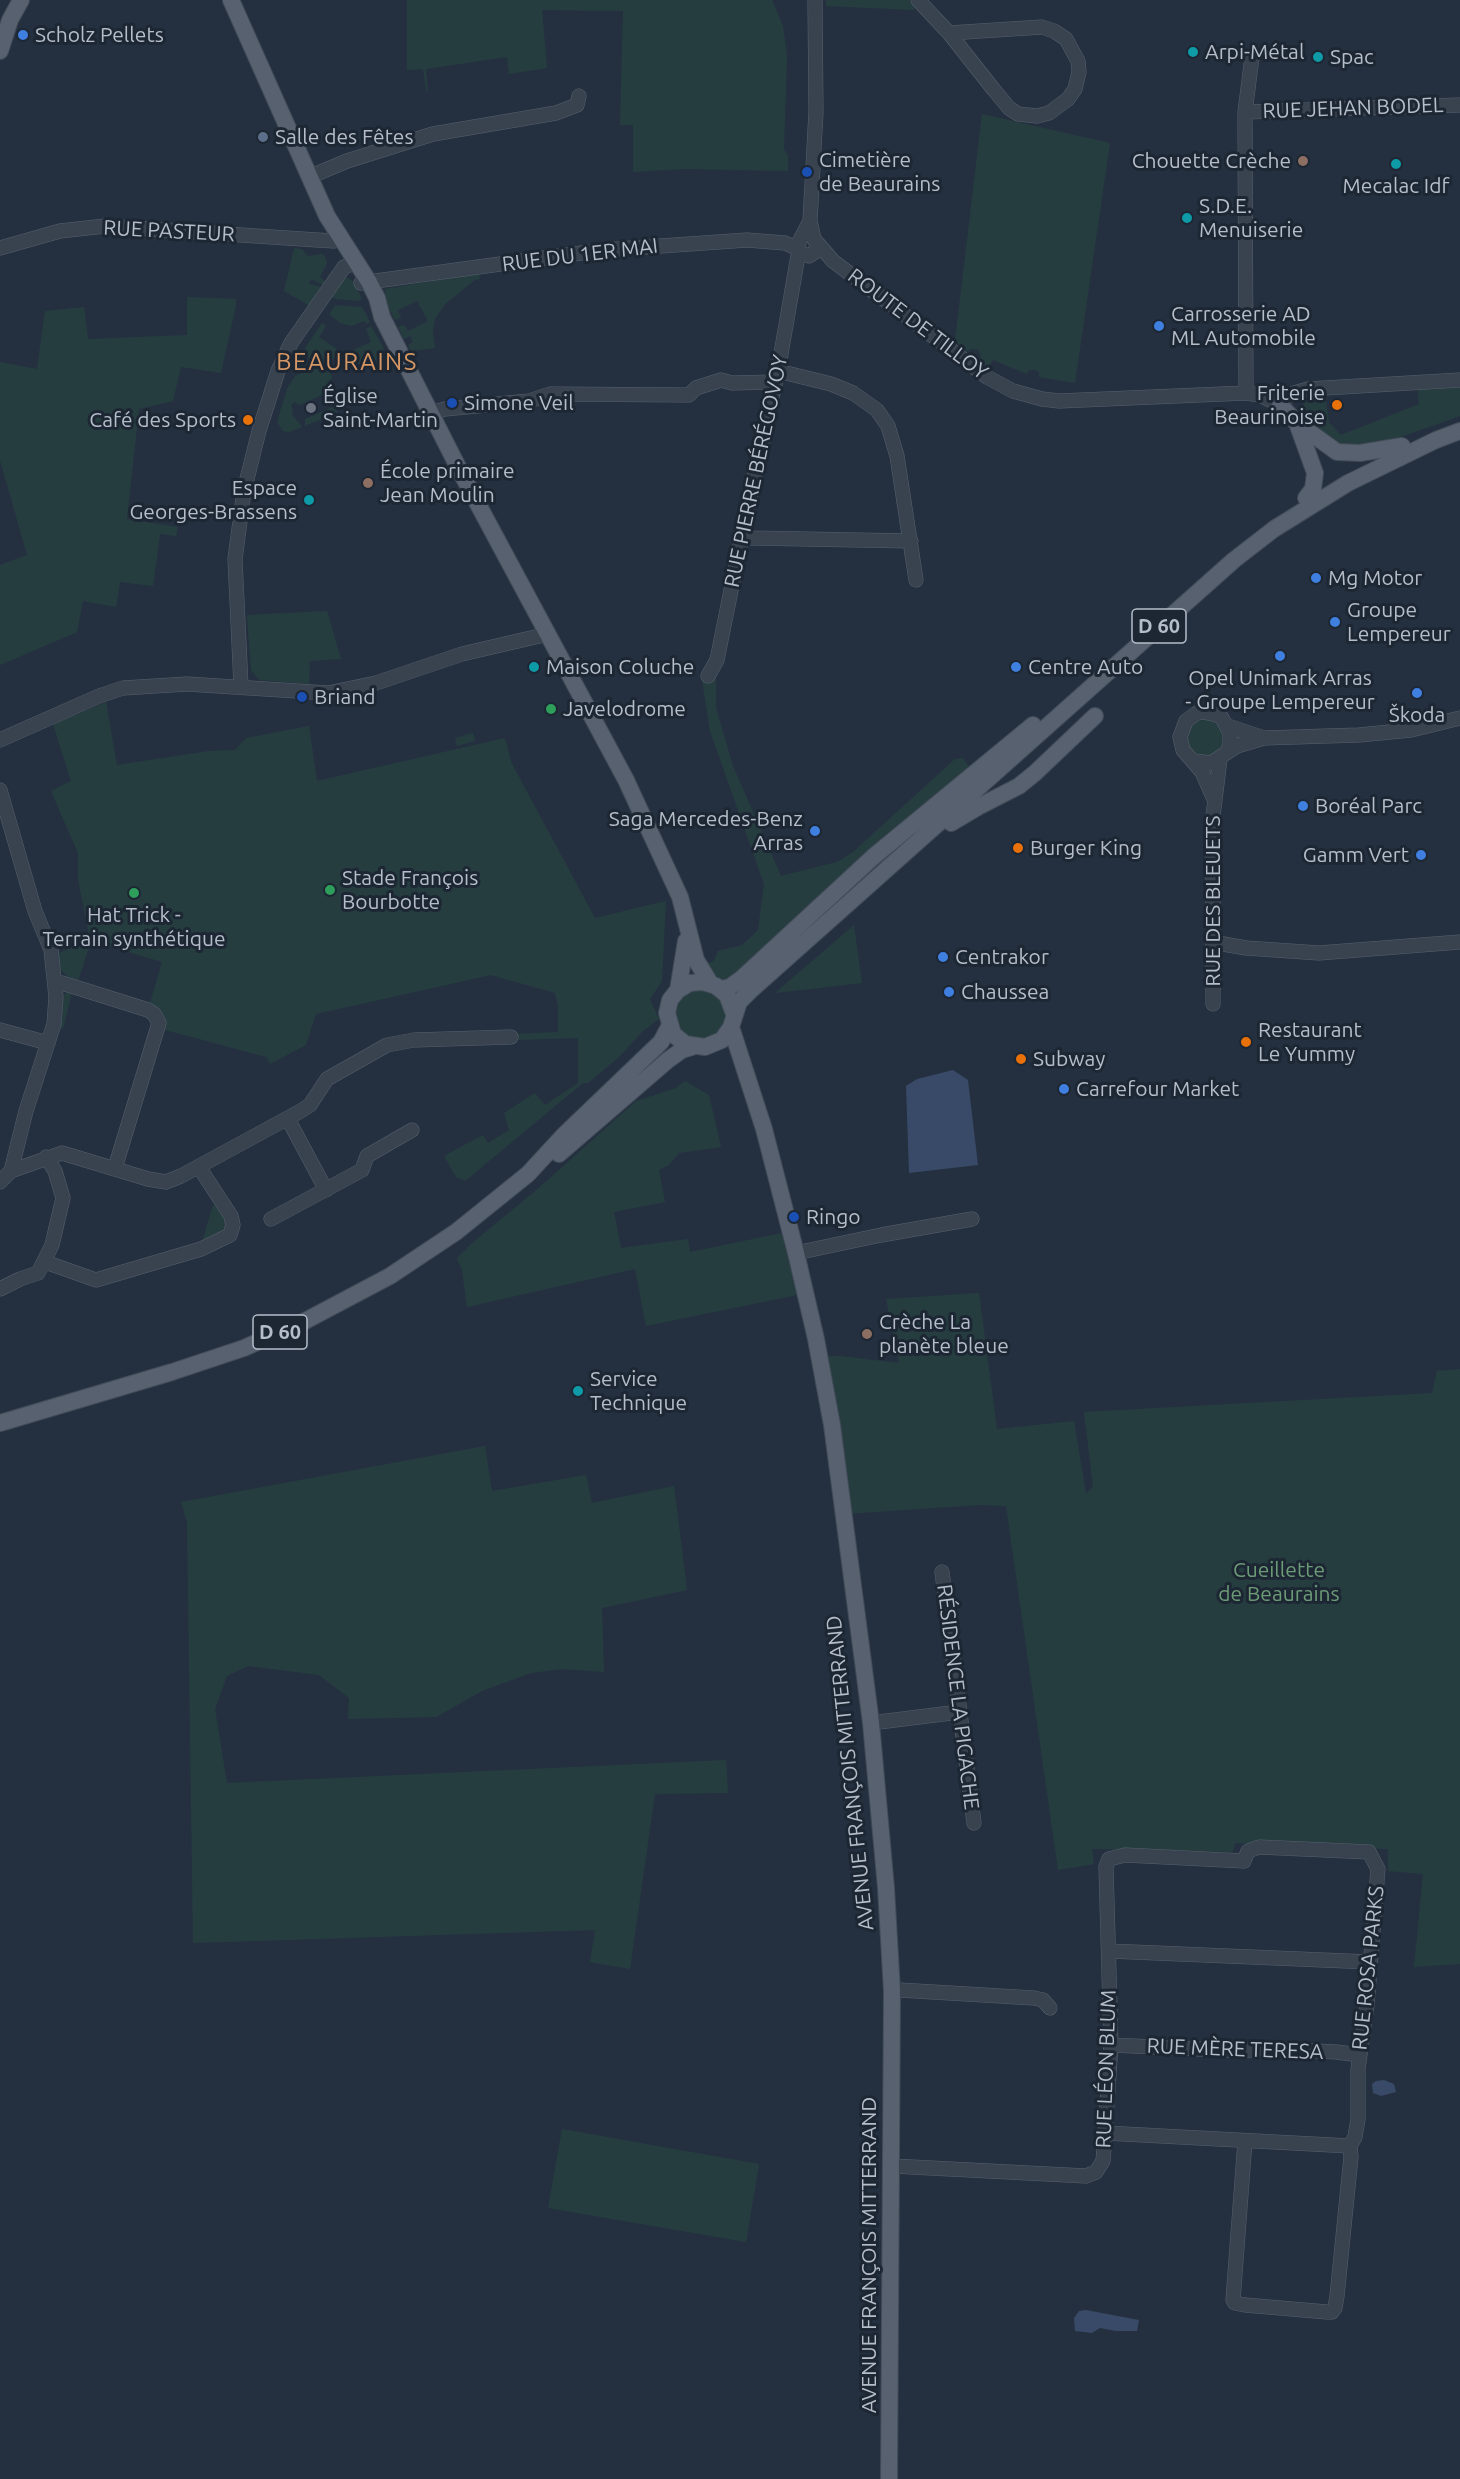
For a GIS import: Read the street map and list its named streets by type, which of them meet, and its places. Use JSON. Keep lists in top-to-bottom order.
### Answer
{
  "streets": {
    "main road": ["D 60", "AVENUE FRANÇOIS MITTERRAND"],
    "street": [
      "RUE JEHAN BODEL",
      "RUE PASTEUR",
      "RUE DU 1ER MAI",
      "ROUTE DE TILLOY",
      "RUE PIERRE BÉRÉGOVOY",
      "RUE DES BLEUETS",
      "RÉSIDENCE LA PIGACHE",
      "RUE ROSA PARKS",
      "RUE MÈRE TERESA",
      "RUE LÉON BLUM"
    ]
  },
  "crossings": [
    ["RUE JEHAN BODEL", "ROUTE DE TILLOY"],
    ["RUE DU 1ER MAI", "ROUTE DE TILLOY"],
    ["RUE DU 1ER MAI", "RUE PIERRE BÉRÉGOVOY"],
    ["ROUTE DE TILLOY", "RUE PIERRE BÉRÉGOVOY"],
    ["D 60", "AVENUE FRANÇOIS MITTERRAND"],
    ["AVENUE FRANÇOIS MITTERRAND", "RUE LÉON BLUM"],
    ["RUE ROSA PARKS", "RUE MÈRE TERESA"],
    ["RUE ROSA PARKS", "RUE LÉON BLUM"],
    ["RUE MÈRE TERESA", "RUE LÉON BLUM"]
  ],
  "districts": ["BEAURAINS"],
  "parks": ["Cueillette de Beaurains"],
  "places": [
    "Scholz Pellets",
    "Arpi-Métal",
    "Spac",
    "Salle des Fêtes",
    "Chouette Crèche",
    "Mecalac Idf",
    "Cimetière de Beaurains",
    "S.D.E. Menuiserie",
    "Carrosserie AD ML Automobile",
    "Simone Veil",
    "Friterie Beaurinoise",
    "Église Saint-Martin",
    "Café des Sports",
    "École primaire Jean Moulin",
    "Espace Georges-Brassens",
    "Mg Motor",
    "Groupe Lempereur",
    "Opel Unimark Arras - Groupe Lempereur",
    "Maison Coluche",
    "Centre Auto",
    "Škoda",
    "Briand",
    "Javelodrome",
    "Boréal Parc",
    "Saga Mercedes-Benz Arras",
    "Burger King",
    "Gamm Vert",
    "Stade François Bourbotte",
    "Hat Trick - Terrain synthétique",
    "Centrakor",
    "Chaussea",
    "Restaurant Le Yummy",
    "Subway",
    "Carrefour Market",
    "Ringo",
    "Crèche La planète bleue",
    "Service Technique"
  ]
}
